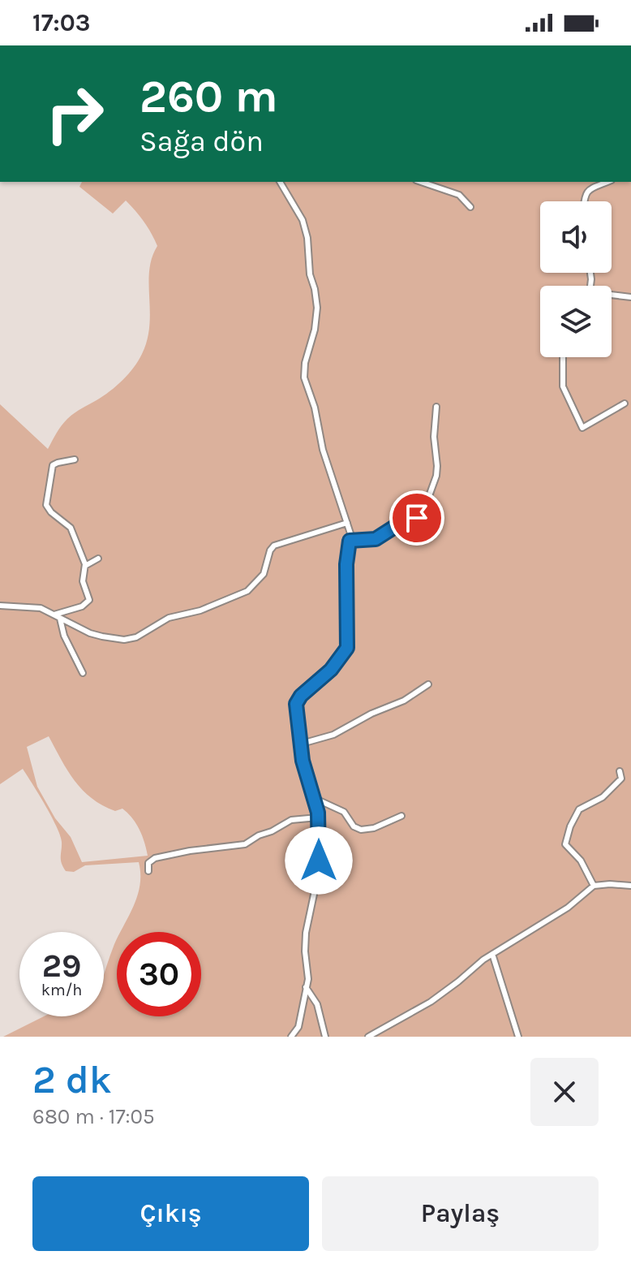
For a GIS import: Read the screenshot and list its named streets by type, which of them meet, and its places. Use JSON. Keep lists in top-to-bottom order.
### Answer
{
  "page": {
    "status": "17:03",
    "turn": ["260 m", "Sağa dön"],
    "speed": "29 km/h",
    "limit": "30",
    "heading": ["2 dk", "680 m · 17:05"],
    "buttons": ["Çıkış", "Paylaş"]
  }
}
